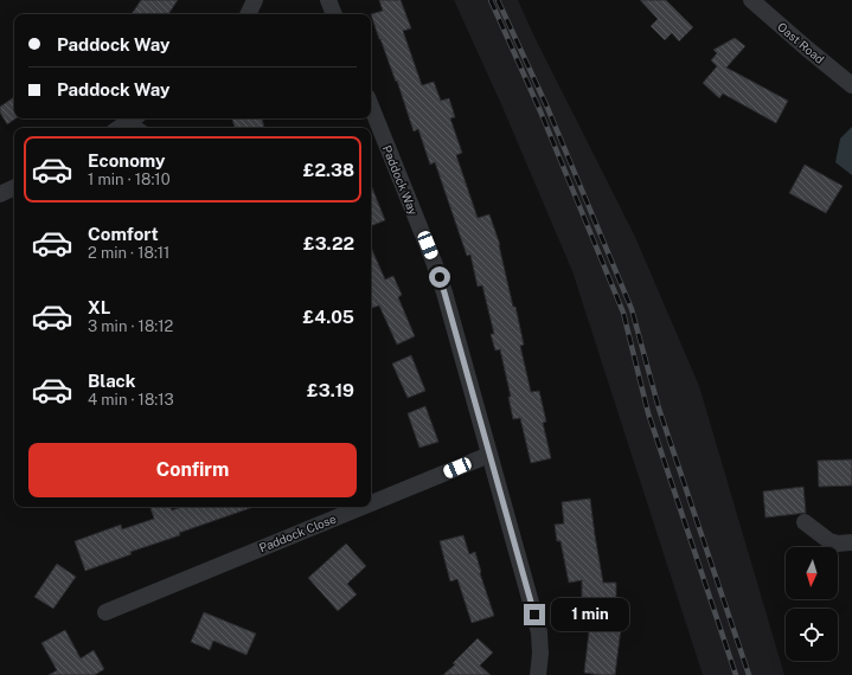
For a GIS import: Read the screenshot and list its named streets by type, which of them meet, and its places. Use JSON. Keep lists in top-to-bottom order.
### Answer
{
  "streets": {
    "street": ["Oast Road", "Paddock Way", "Paddock Close"]
  },
  "crossings": [
    ["Paddock Way", "Paddock Close"]
  ],
  "north": "bottom",
  "page": {
    "banner": ["Paddock Way", "Paddock Way"],
    "list": [
      {
        "name": "Economy",
        "note": "1 min · 18:10",
        "value": "£2.38"
      },
      {
        "name": "Comfort",
        "note": "2 min · 18:11",
        "value": "£3.22"
      },
      {
        "name": "XL",
        "note": "3 min · 18:12",
        "value": "£4.05"
      },
      {
        "name": "Black",
        "note": "4 min · 18:13",
        "value": "£3.19"
      }
    ],
    "buttons": "Confirm",
    "bubble": "1 min"
  }
}
